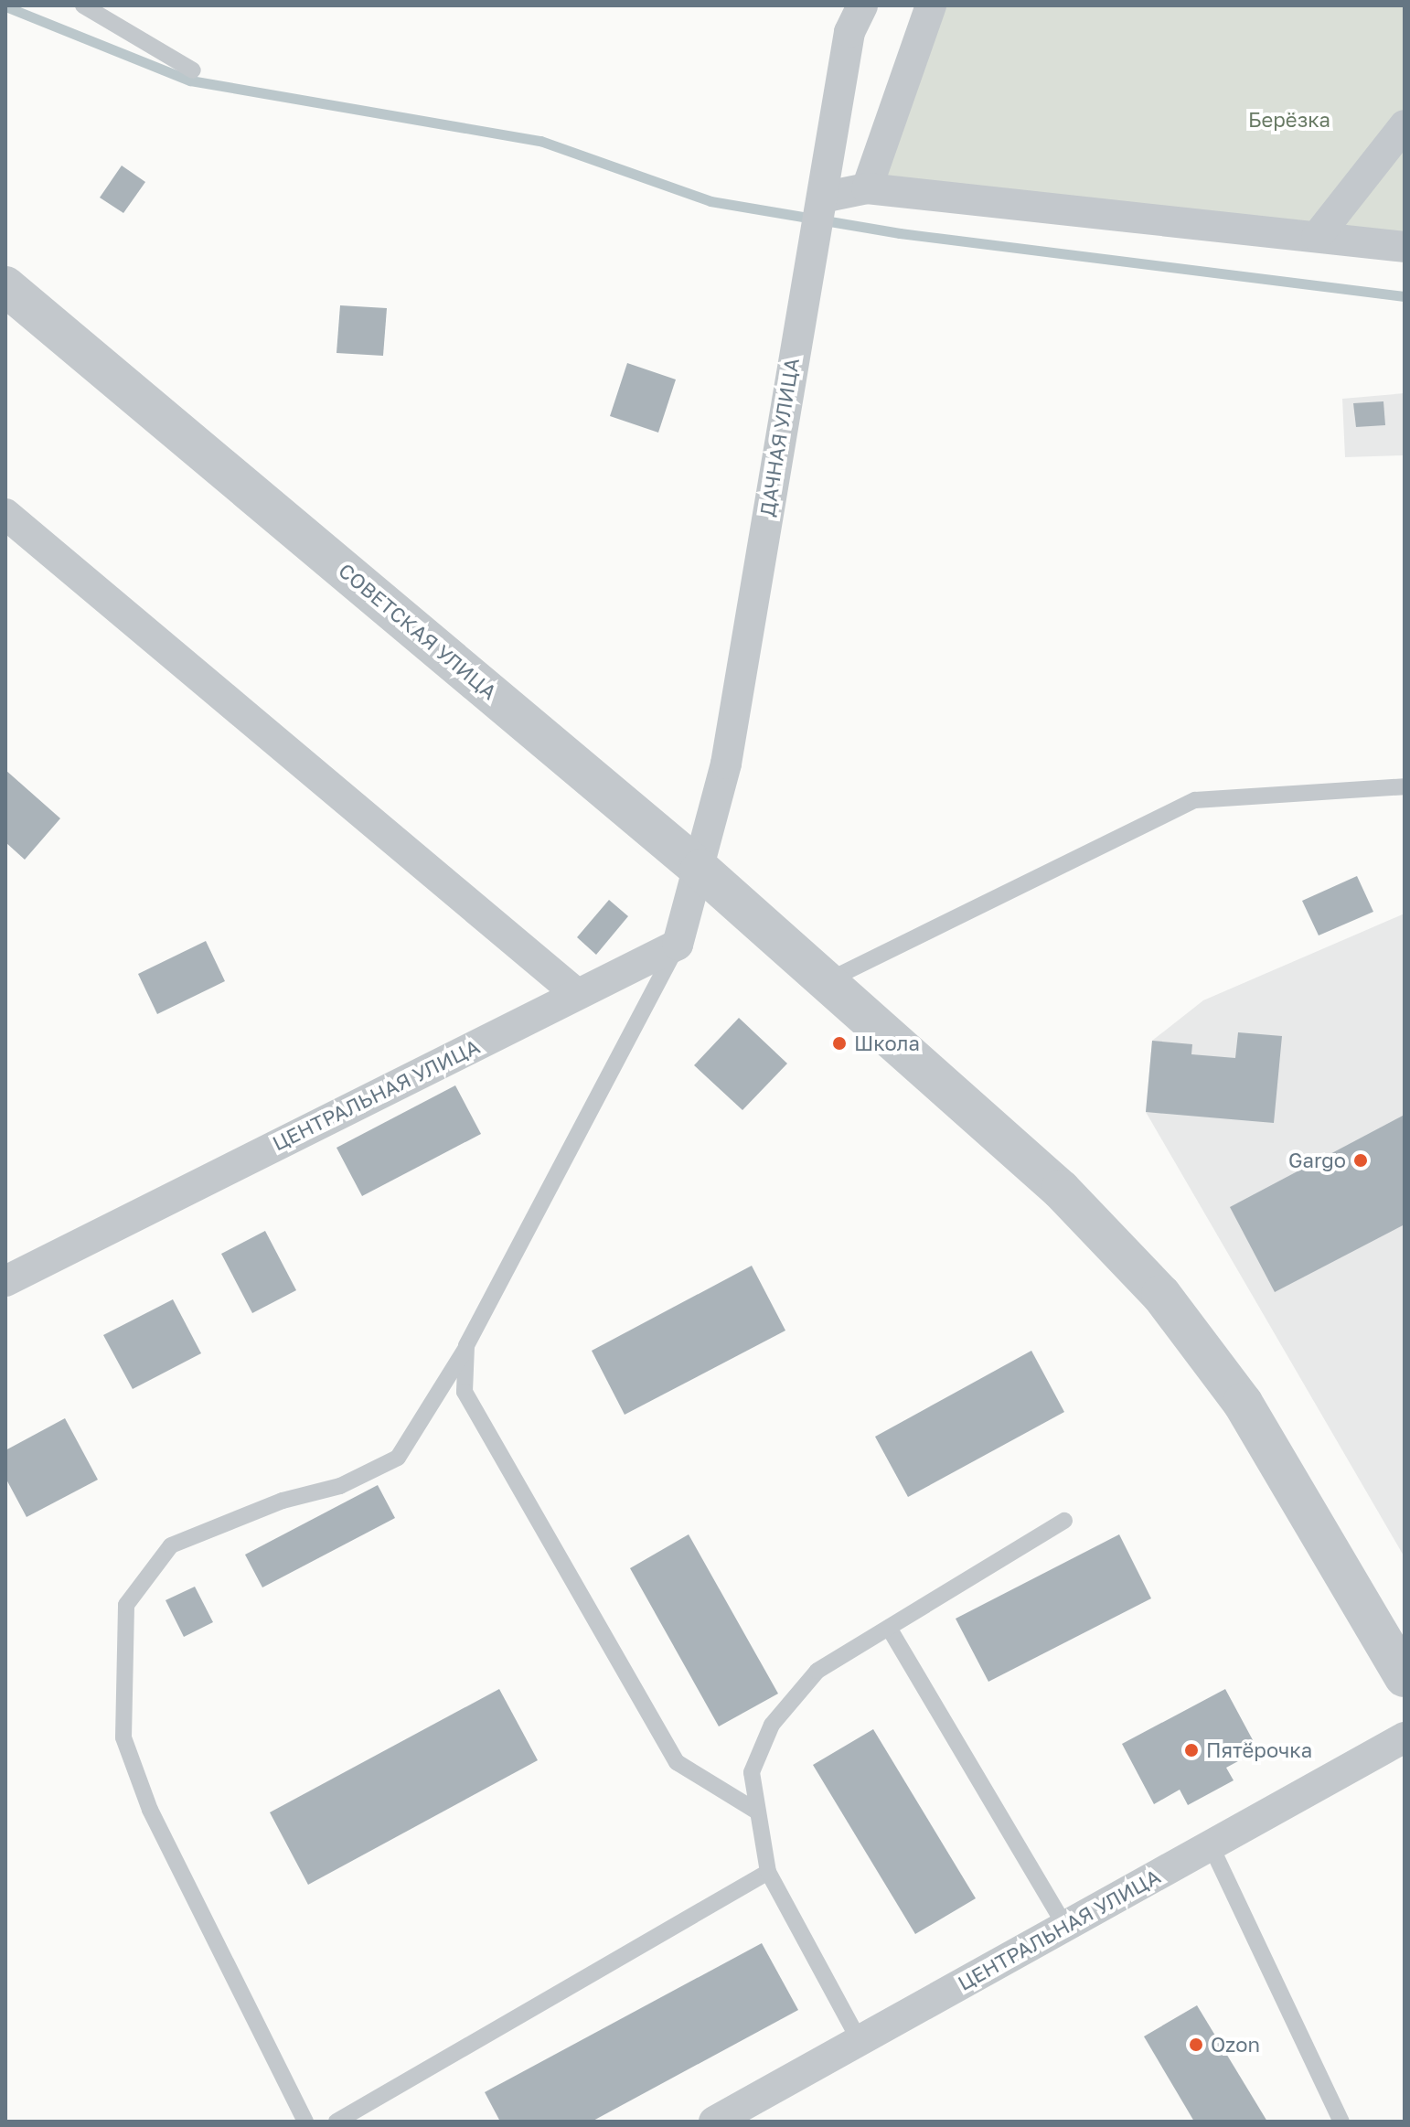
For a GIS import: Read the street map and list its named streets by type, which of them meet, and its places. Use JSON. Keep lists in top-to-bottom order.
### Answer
{
  "streets": {
    "street": ["ДАЧНАЯ УЛИЦА", "СОВЕТСКАЯ УЛИЦА", "ЦЕНТРАЛЬНАЯ УЛИЦА"]
  },
  "crossings": [
    ["ДАЧНАЯ УЛИЦА", "СОВЕТСКАЯ УЛИЦА"]
  ],
  "parks": ["Берёзка"],
  "places": [
    "Школа",
    "Gargo",
    "Пятёрочка",
    "Ozon"
  ]
}
